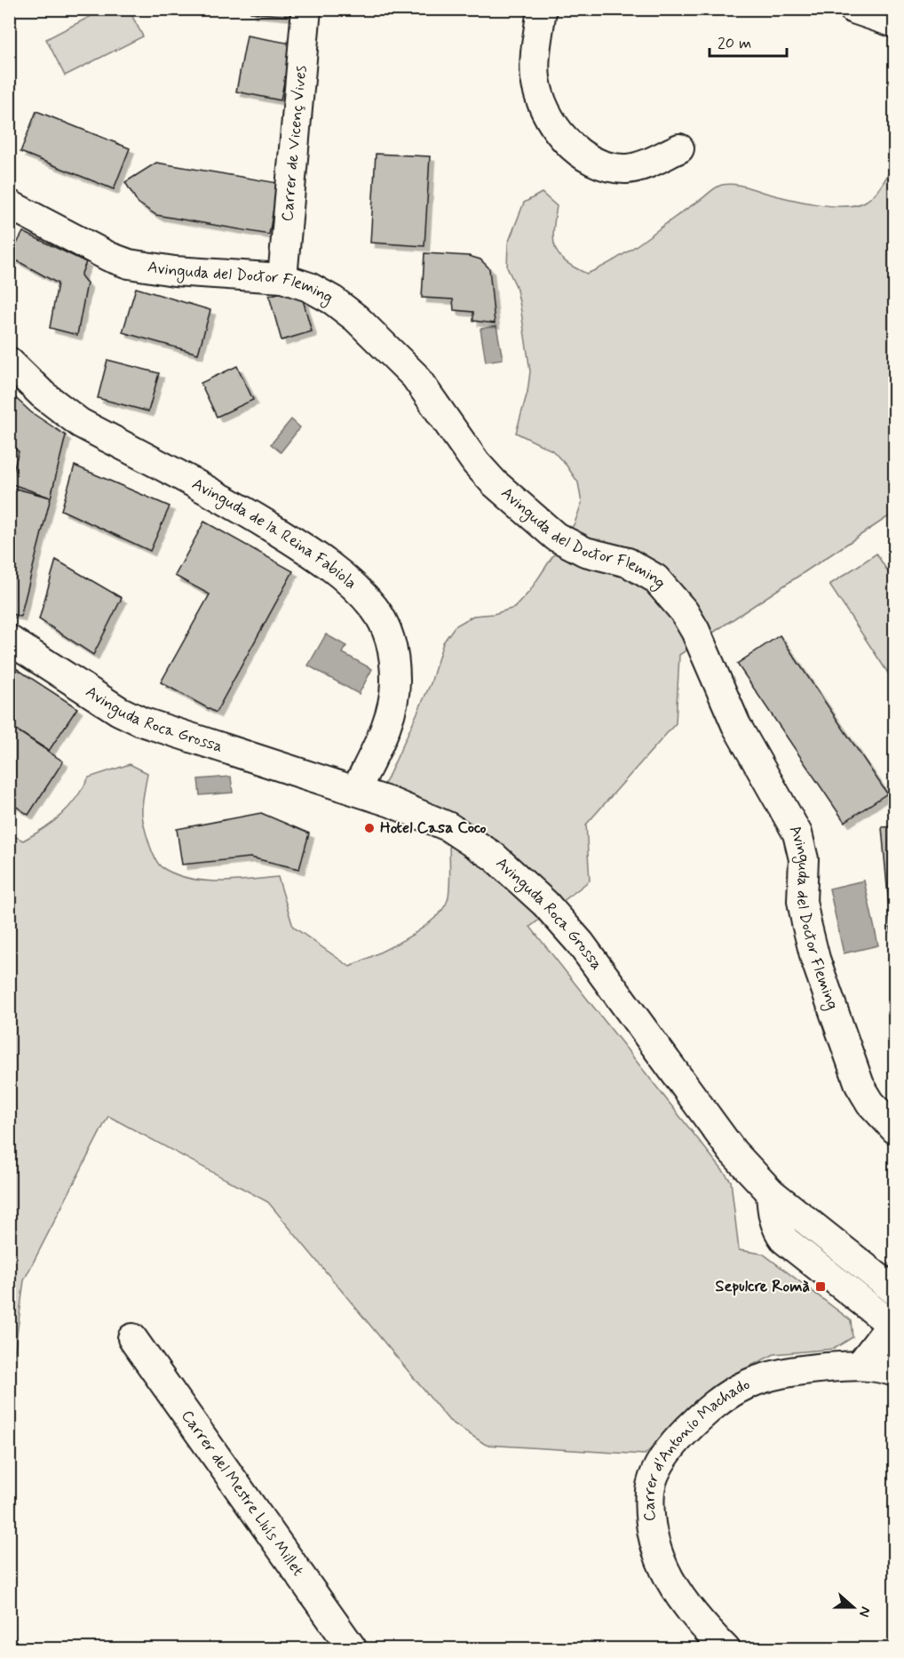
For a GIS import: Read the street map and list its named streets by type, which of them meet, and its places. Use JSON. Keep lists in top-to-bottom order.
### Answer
{
  "streets": {
    "street": [
      "Carrer de Vicenç Vives",
      "Avinguda del Doctor Fleming",
      "Avinguda de la Reina Fabiola",
      "Avinguda Roca Grossa",
      "Carrer d'Antonio Machado",
      "Carrer del Mestre Lluís Millet"
    ]
  },
  "crossings": [
    ["Carrer de Vicenç Vives", "Avinguda del Doctor Fleming"],
    ["Avinguda de la Reina Fabiola", "Avinguda Roca Grossa"]
  ],
  "places": {
    "other": ["Hotel Casa Coco"],
    "transit": ["Sepulcre Romà"]
  },
  "scale_bar": "20 m",
  "north": "right"
}
